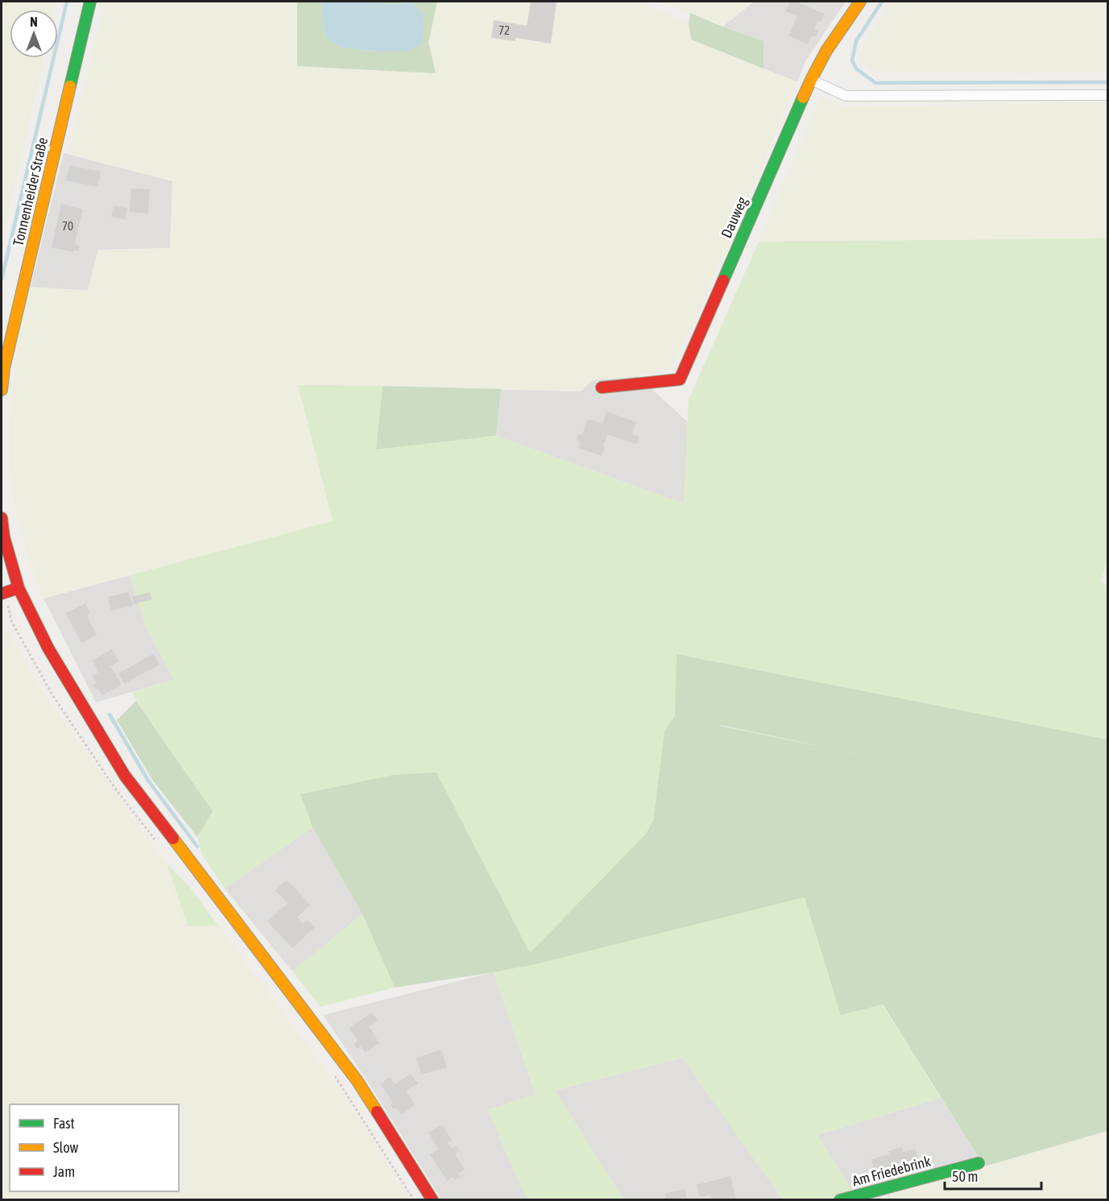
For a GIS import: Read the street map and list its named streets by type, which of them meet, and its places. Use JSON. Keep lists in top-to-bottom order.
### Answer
{
  "streets": {
    "street": ["Tonnenheider Straße", "Dauweg", "Am Friedebrink"]
  },
  "house_numbers": ["72", "70"],
  "legend": ["Fast", "Slow", "Jam"],
  "scale_bar": "50 m",
  "north": "top"
}
